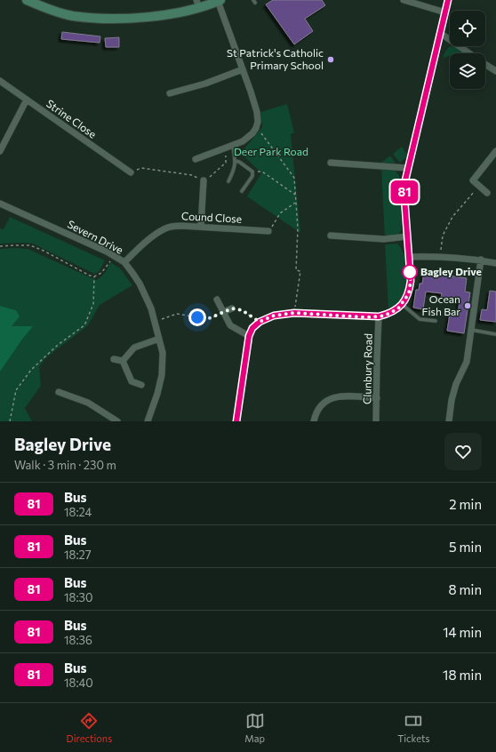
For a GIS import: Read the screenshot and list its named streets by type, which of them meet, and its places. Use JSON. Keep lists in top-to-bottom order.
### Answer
{
  "streets": {
    "street": [
      "Strine Close",
      "Cound Close",
      "Severn Drive",
      "Clunbury Road"
    ]
  },
  "crossings": [
    ["Cound Close", "Severn Drive"]
  ],
  "parks": ["Deer Park Road"],
  "places": ["St Patrick's Catholic Primary School", "Bagley Drive", "Ocean Fish Bar"],
  "lines": ["bus line 81"],
  "page": {
    "on_map": "81",
    "heading": ["Bagley Drive", "Walk · 3 min · 230 m"],
    "list": [
      {
        "mark": "81",
        "name": "Bus",
        "note": "18:24",
        "value": "2 min"
      },
      {
        "mark": "81",
        "name": "Bus",
        "note": "18:27",
        "value": "5 min"
      },
      {
        "mark": "81",
        "name": "Bus",
        "note": "18:30",
        "value": "8 min"
      },
      {
        "mark": "81",
        "name": "Bus",
        "note": "18:36",
        "value": "14 min"
      },
      {
        "mark": "81",
        "name": "Bus",
        "note": "18:40",
        "value": "18 min"
      }
    ],
    "tabs": ["Directions", "Map", "Tickets"]
  }
}
